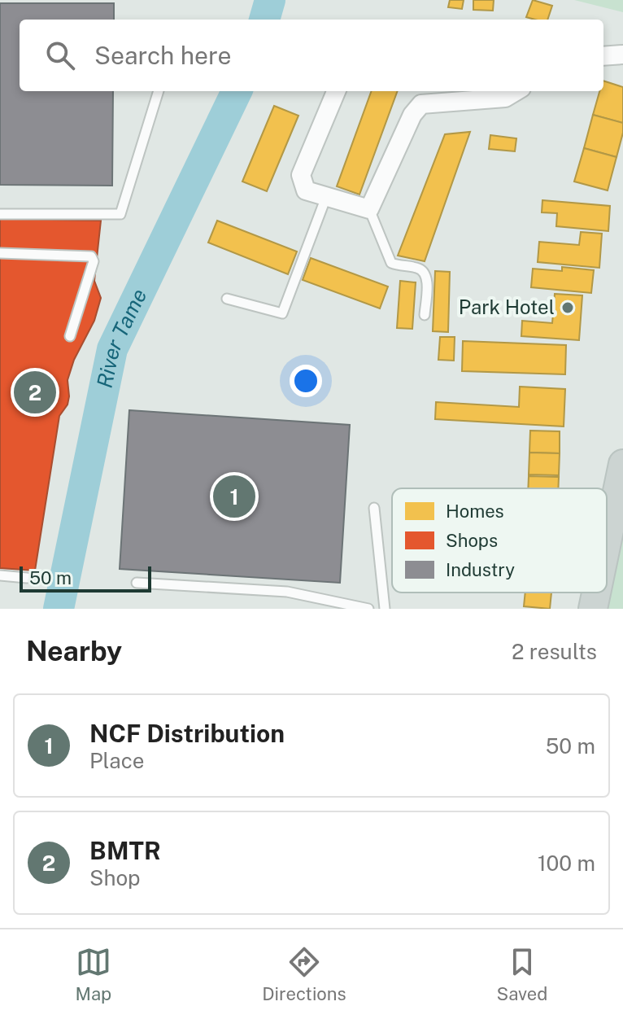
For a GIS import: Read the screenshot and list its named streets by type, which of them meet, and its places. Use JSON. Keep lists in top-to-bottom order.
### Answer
{
  "water": ["River Tame"],
  "places": ["Park Hotel"],
  "legend": ["Homes", "Shops", "Industry"],
  "scale_bar": "50 m",
  "page": {
    "search": "Search here",
    "pins": ["2", "1"],
    "scale": "50 m",
    "heading": ["Nearby", "2 results"],
    "list": [
      {
        "mark": "1",
        "name": "NCF Distribution",
        "note": "Place",
        "value": "50 m"
      },
      {
        "mark": "2",
        "name": "BMTR",
        "note": "Shop",
        "value": "100 m"
      }
    ],
    "nav": ["Map", "Directions", "Saved"]
  }
}
